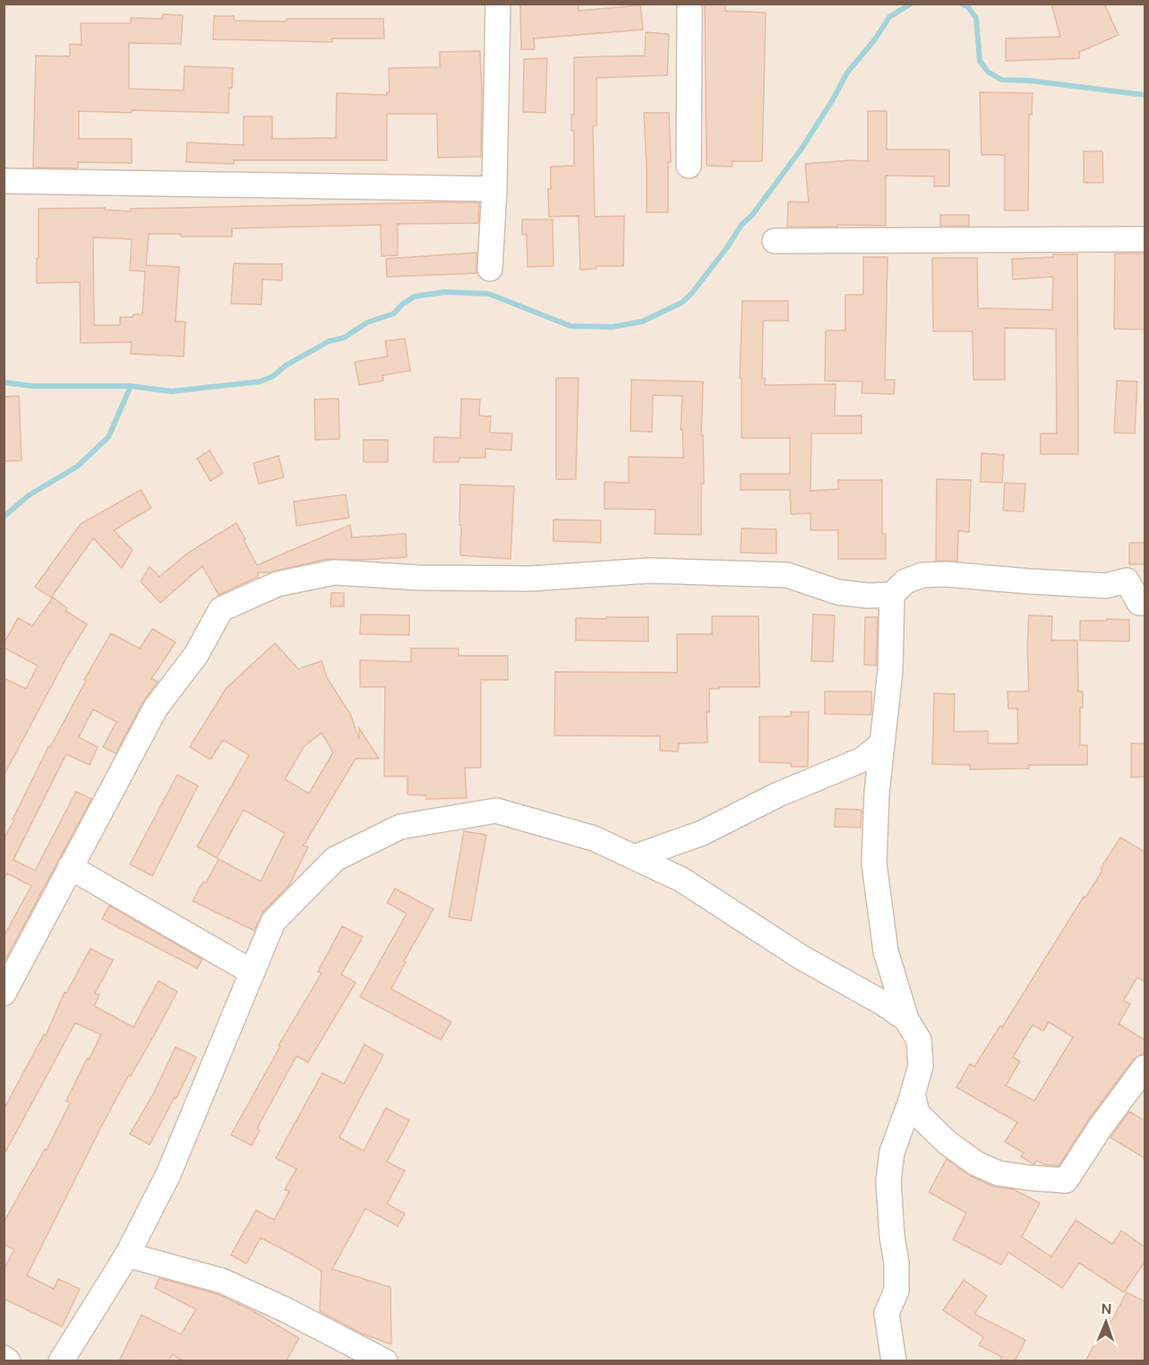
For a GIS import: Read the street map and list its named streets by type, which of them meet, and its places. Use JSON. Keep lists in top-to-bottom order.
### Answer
{
  "north": "top"
}
